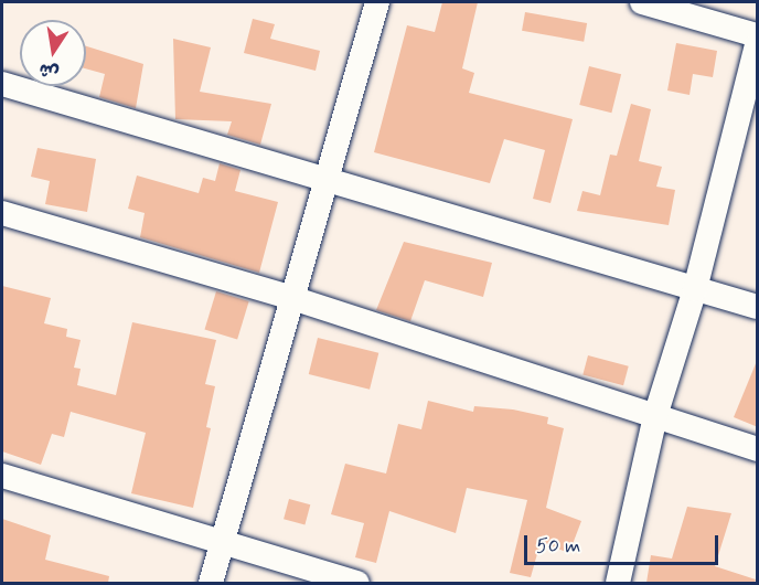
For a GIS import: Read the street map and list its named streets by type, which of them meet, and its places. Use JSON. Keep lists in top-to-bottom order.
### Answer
{
  "scale_bar": "50 m",
  "north": "bottom"
}
